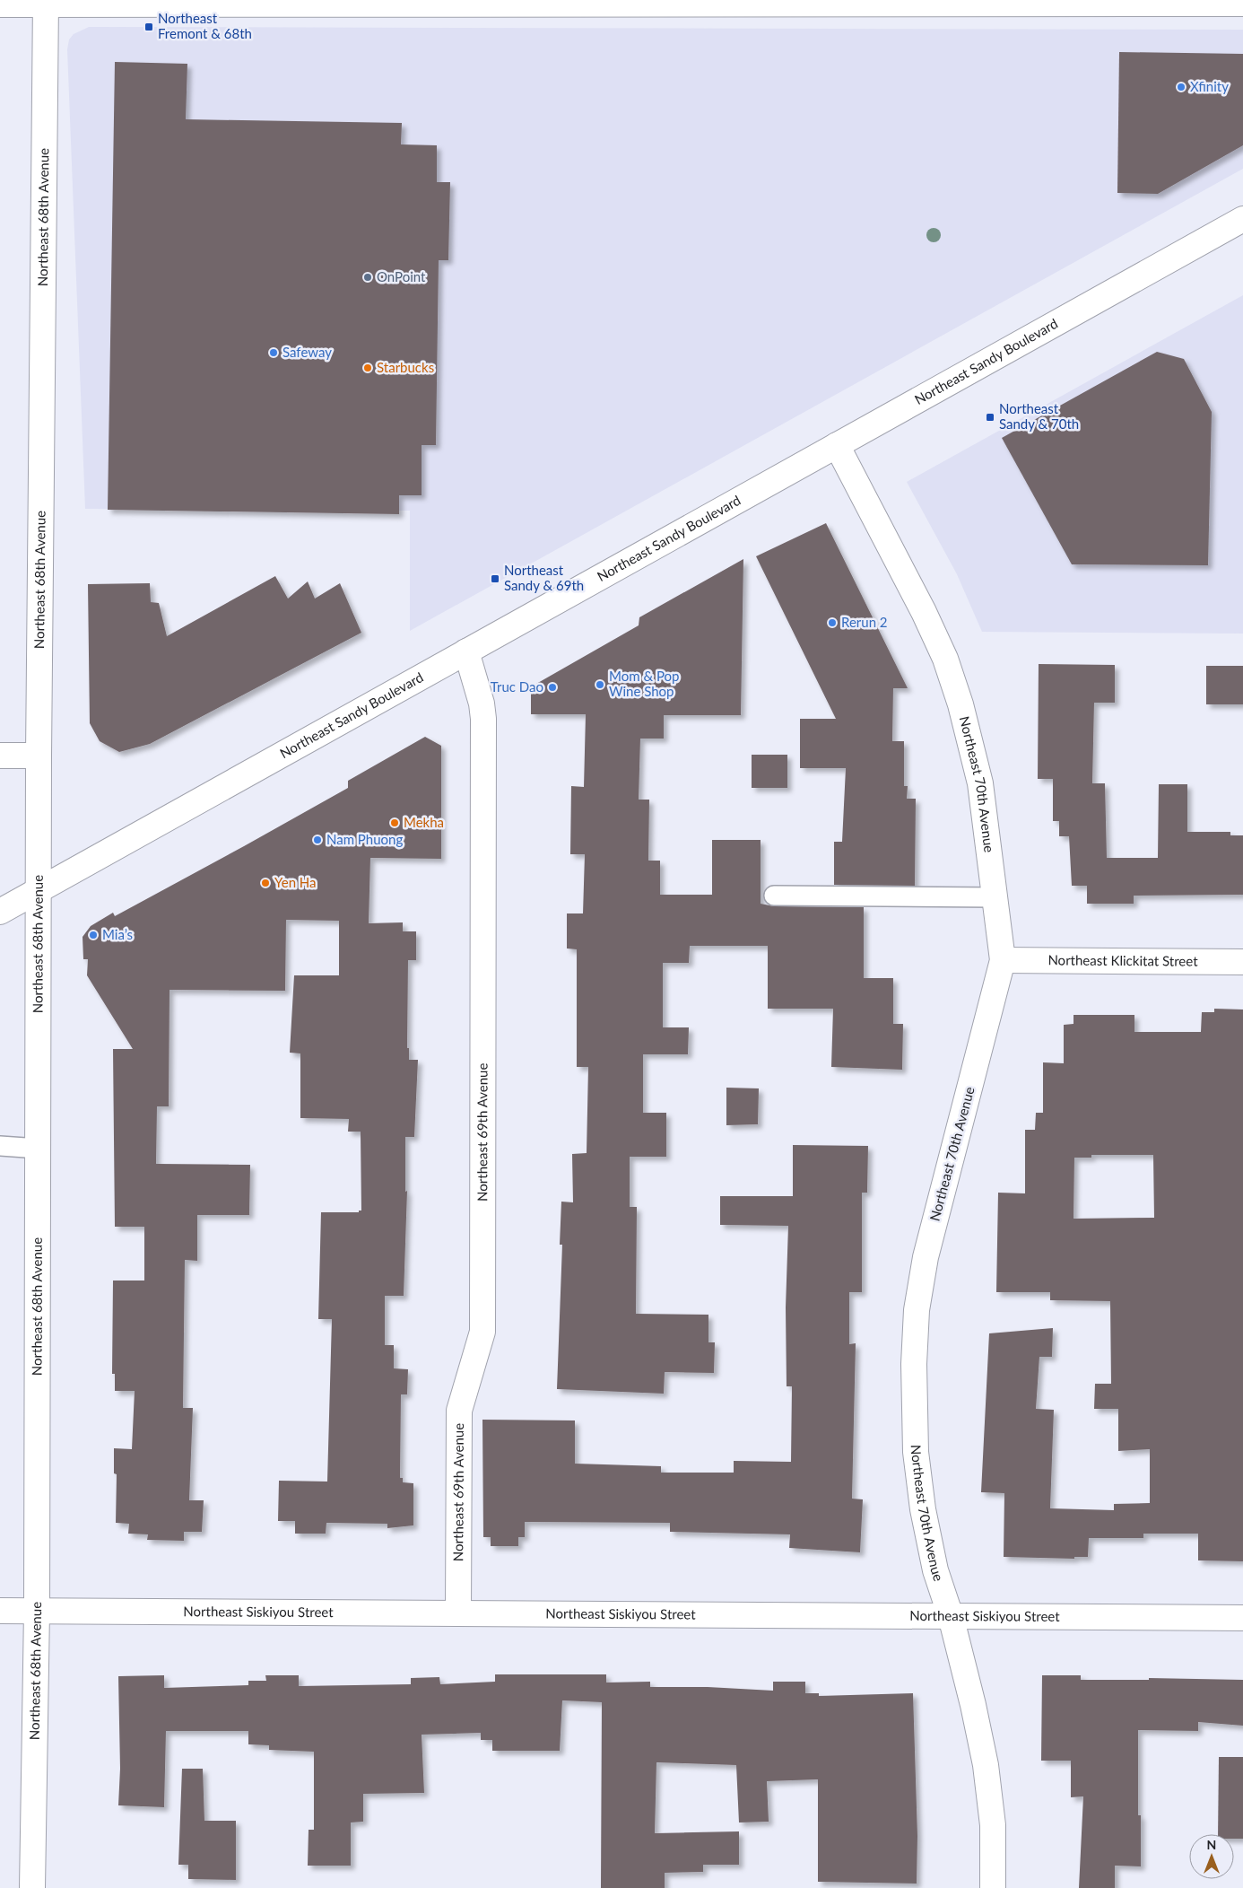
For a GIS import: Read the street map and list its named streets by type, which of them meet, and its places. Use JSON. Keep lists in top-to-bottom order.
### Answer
{
  "streets": {
    "street": [
      "Northeast 68th Avenue",
      "Northeast Sandy Boulevard",
      "Northeast 70th Avenue",
      "Northeast Klickitat Street",
      "Northeast 69th Avenue",
      "Northeast Siskiyou Street"
    ]
  },
  "crossings": [
    ["Northeast 68th Avenue", "Northeast Sandy Boulevard"],
    ["Northeast 68th Avenue", "Northeast Siskiyou Street"],
    ["Northeast Sandy Boulevard", "Northeast 70th Avenue"],
    ["Northeast Sandy Boulevard", "Northeast 69th Avenue"],
    ["Northeast 70th Avenue", "Northeast Klickitat Street"],
    ["Northeast 70th Avenue", "Northeast Siskiyou Street"],
    ["Northeast 69th Avenue", "Northeast Siskiyou Street"]
  ],
  "places": {
    "transit": ["Northeast Fremont & 68th", "Northeast Sandy & 70th", "Northeast Sandy & 69th"],
    "other": [
      "Xfinity",
      "OnPoint",
      "Safeway",
      "Starbucks",
      "Rerun 2",
      "Mom & Pop Wine Shop",
      "Truc Dao",
      "Mekha",
      "Nam Phuong",
      "Yen Ha",
      "Mia’s"
    ]
  },
  "north": "top"
}
